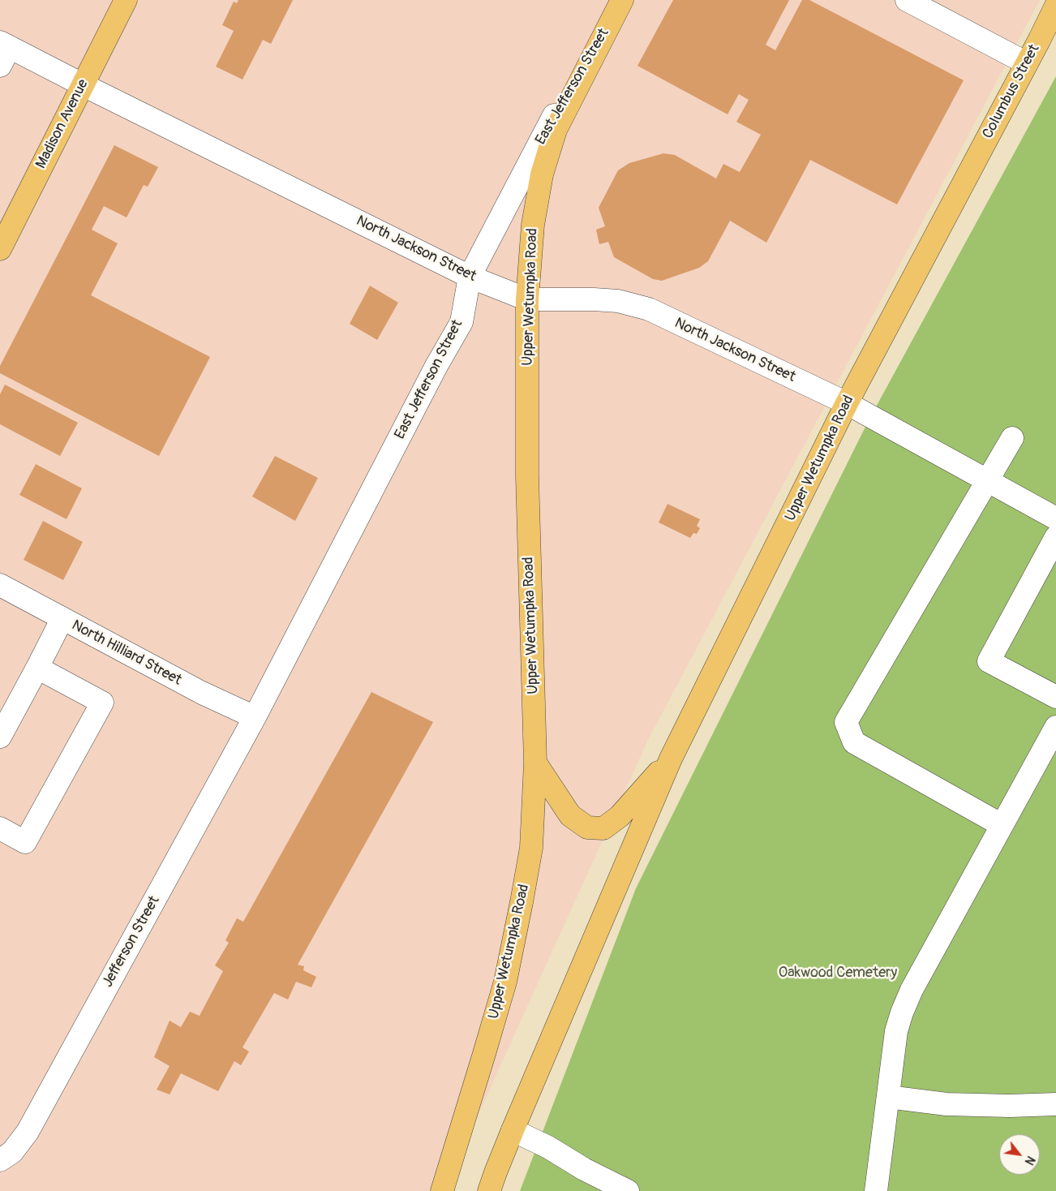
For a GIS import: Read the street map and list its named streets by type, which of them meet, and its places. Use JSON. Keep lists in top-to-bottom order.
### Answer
{
  "streets": {
    "main road": [
      "East Jefferson Street",
      "Columbus Street",
      "Madison Avenue",
      "Upper Wetumpka Road"
    ],
    "street": ["North Jackson Street", "North Hilliard Street", "Jefferson Street"]
  },
  "crossings": [
    ["East Jefferson Street", "North Jackson Street"],
    ["East Jefferson Street", "Upper Wetumpka Road"],
    ["East Jefferson Street", "North Hilliard Street"],
    ["East Jefferson Street", "Jefferson Street"],
    ["Columbus Street", "Upper Wetumpka Road"],
    ["Madison Avenue", "North Jackson Street"],
    ["North Jackson Street", "Upper Wetumpka Road"],
    ["North Hilliard Street", "Jefferson Street"]
  ],
  "parks": ["Oakwood Cemetery"],
  "north": "bottom right"
}
